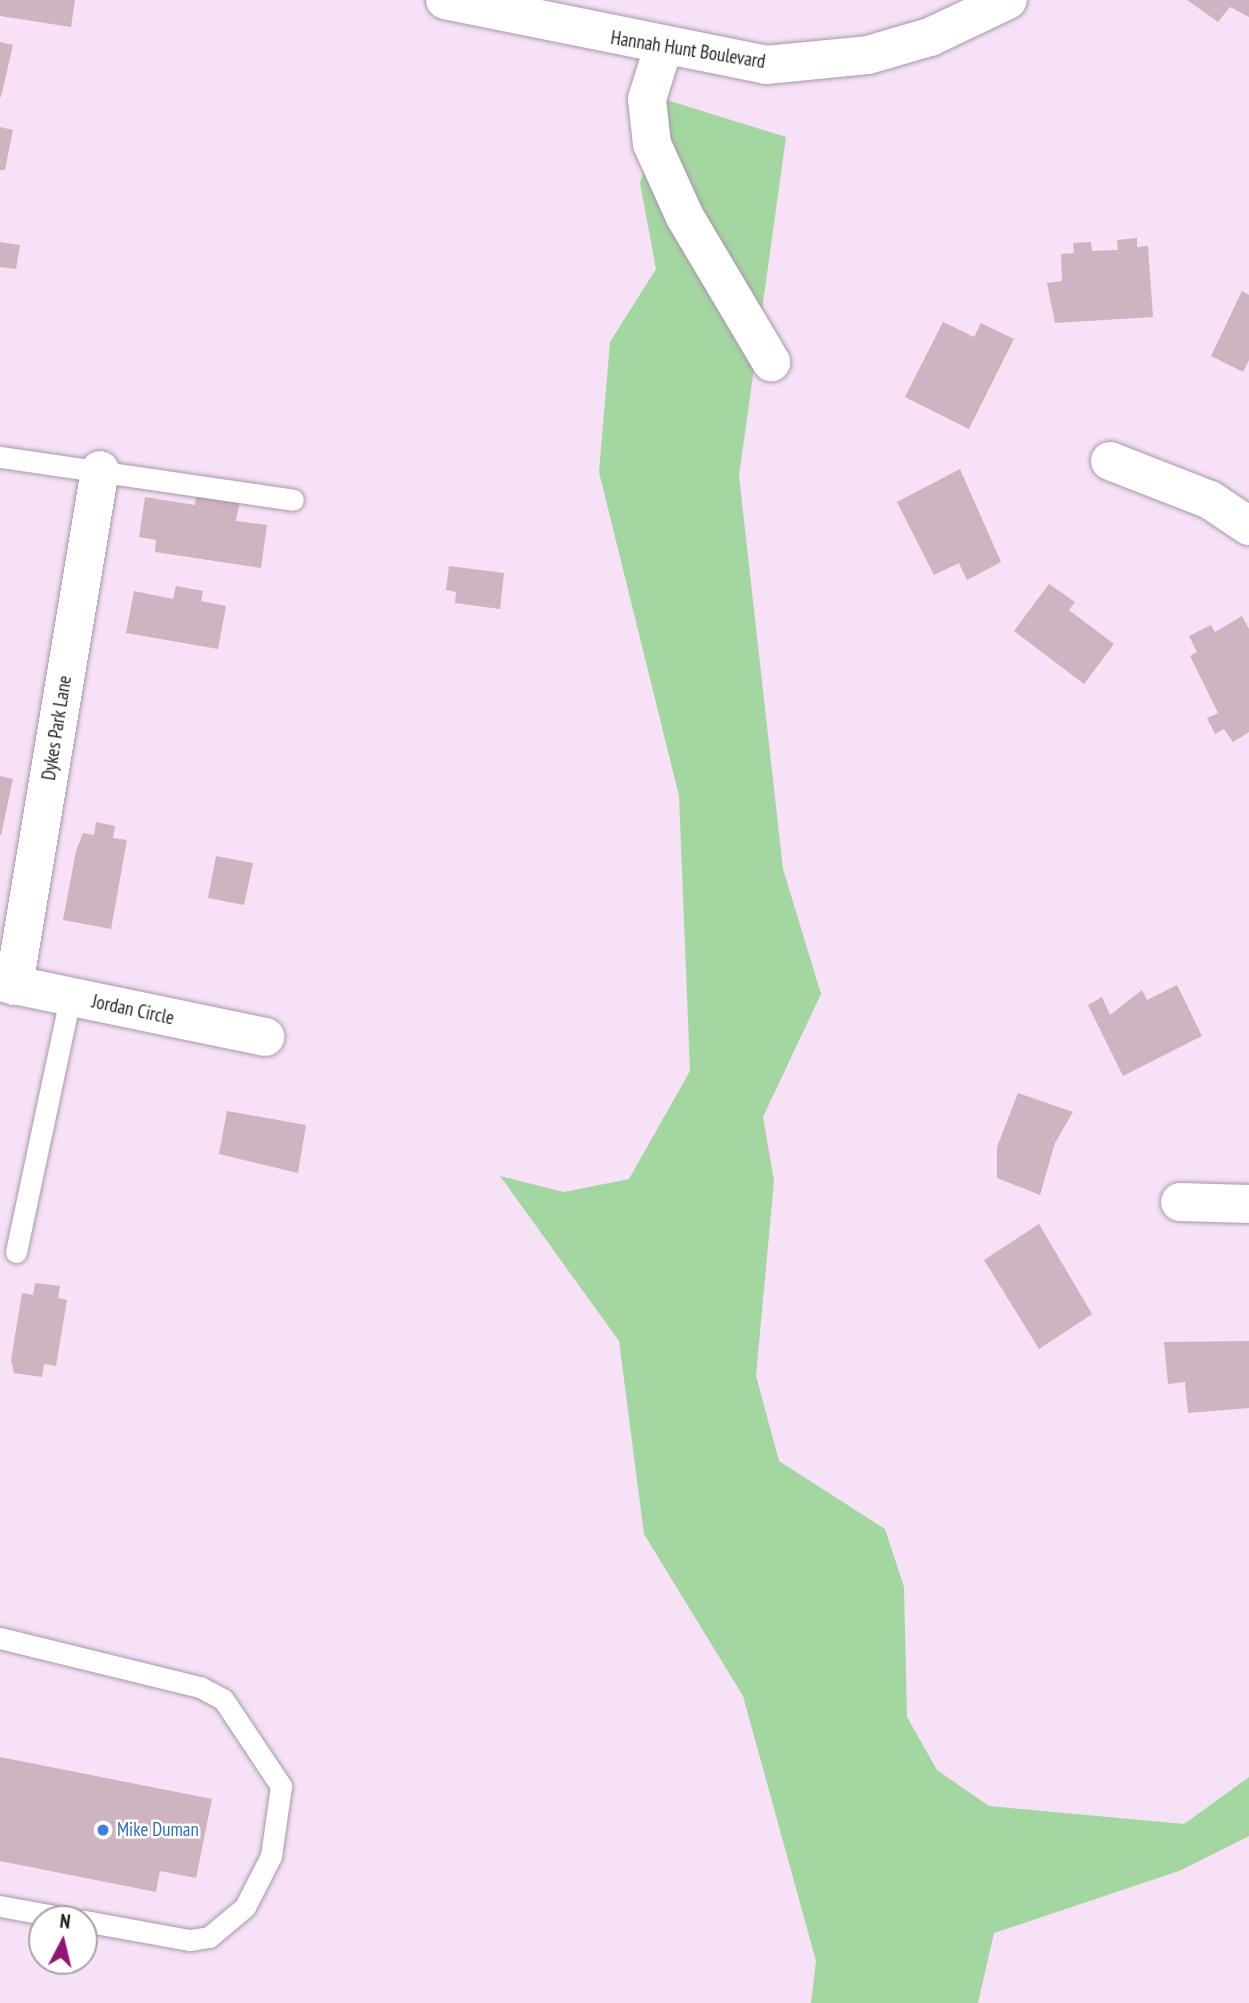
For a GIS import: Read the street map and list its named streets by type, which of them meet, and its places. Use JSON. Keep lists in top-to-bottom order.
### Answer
{
  "streets": {
    "street": ["Hannah Hunt Boulevard", "Dykes Park Lane", "Jordan Circle"]
  },
  "crossings": [
    ["Dykes Park Lane", "Jordan Circle"]
  ],
  "places": ["Mike Duman"],
  "north": "top"
}
